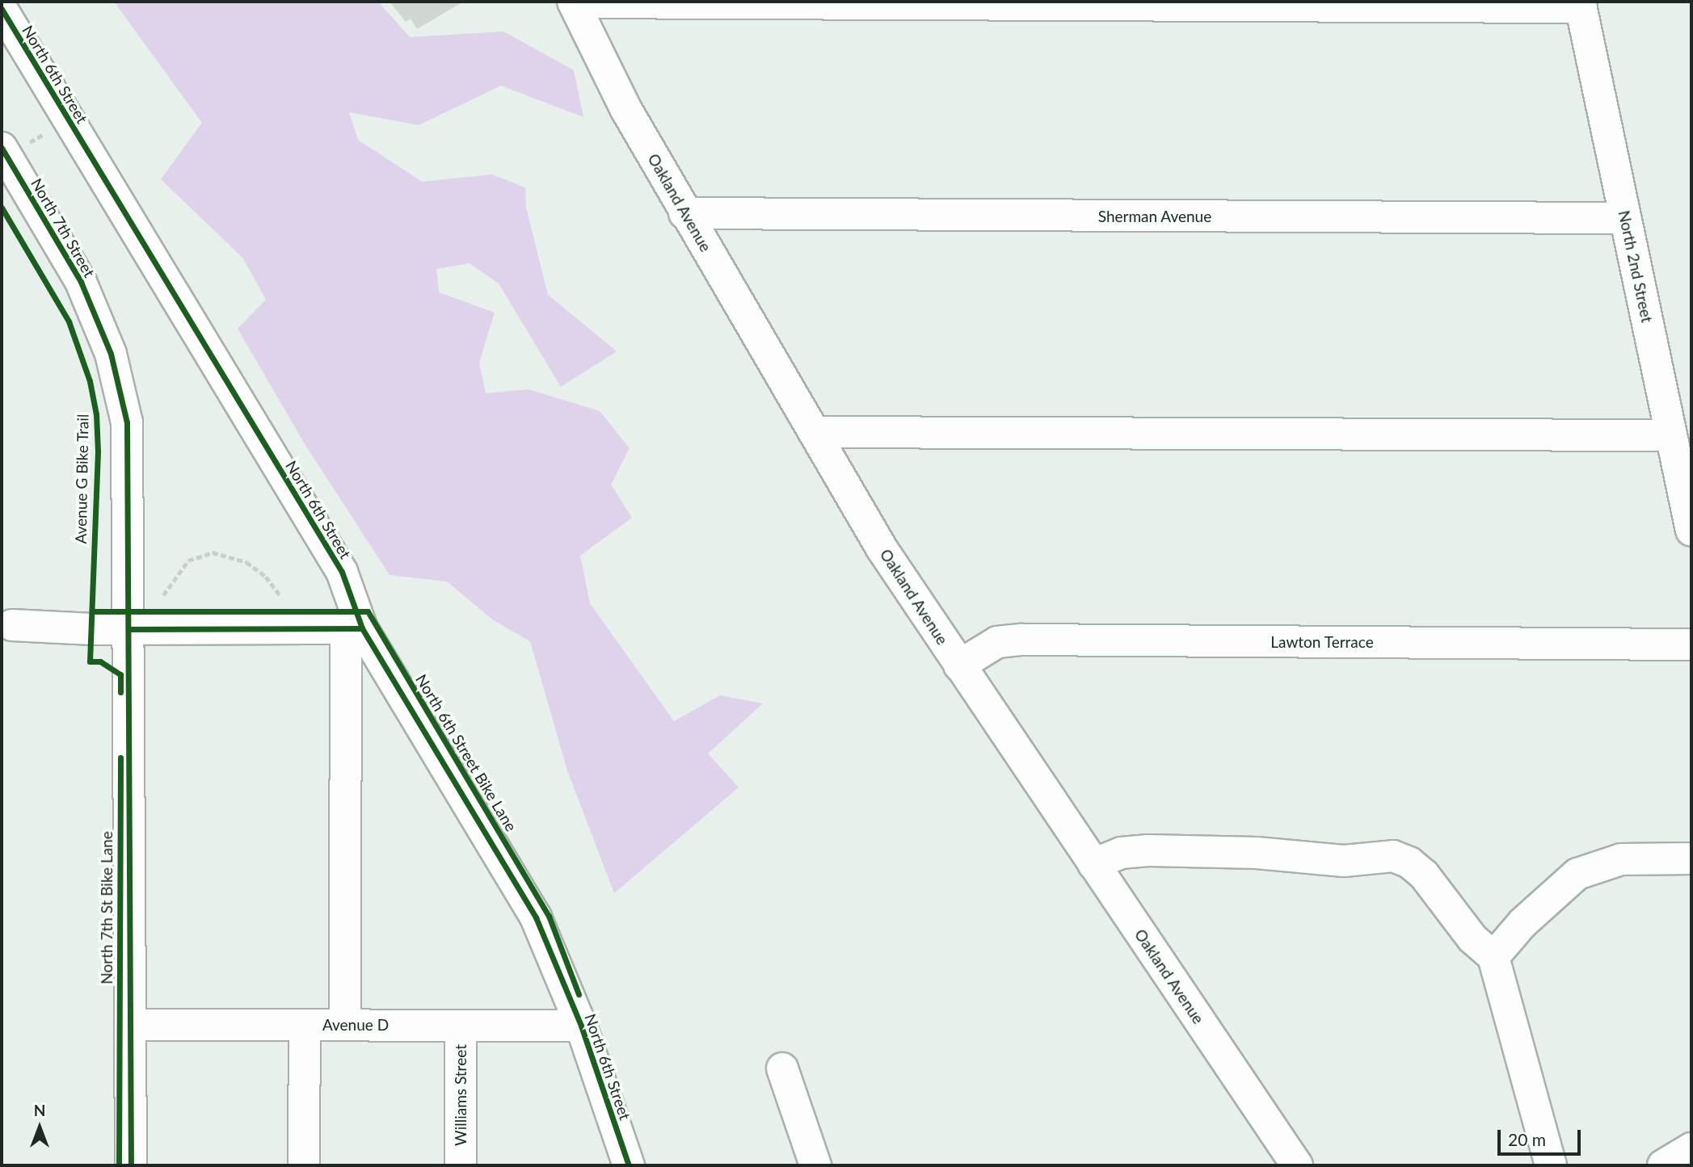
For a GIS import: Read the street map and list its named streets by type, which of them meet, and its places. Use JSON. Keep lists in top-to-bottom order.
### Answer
{
  "streets": {
    "street": [
      "North 6th Street",
      "Oakland Avenue",
      "Sherman Avenue",
      "North 7th Street",
      "North 2nd Street",
      "Lawton Terrace",
      "Avenue D",
      "Williams Street"
    ],
    "cycle path": ["Avenue G Bike Trail", "North 6th Street Bike Lane", "North 7th St Bike Lane"]
  },
  "crossings": [
    ["North 6th Street", "Avenue D"],
    ["Oakland Avenue", "Sherman Avenue"],
    ["Oakland Avenue", "Lawton Terrace"],
    ["Sherman Avenue", "North 2nd Street"],
    ["North 7th Street", "Avenue D"],
    ["Avenue D", "Williams Street"]
  ],
  "scale_bar": "20 m",
  "north": "top"
}
